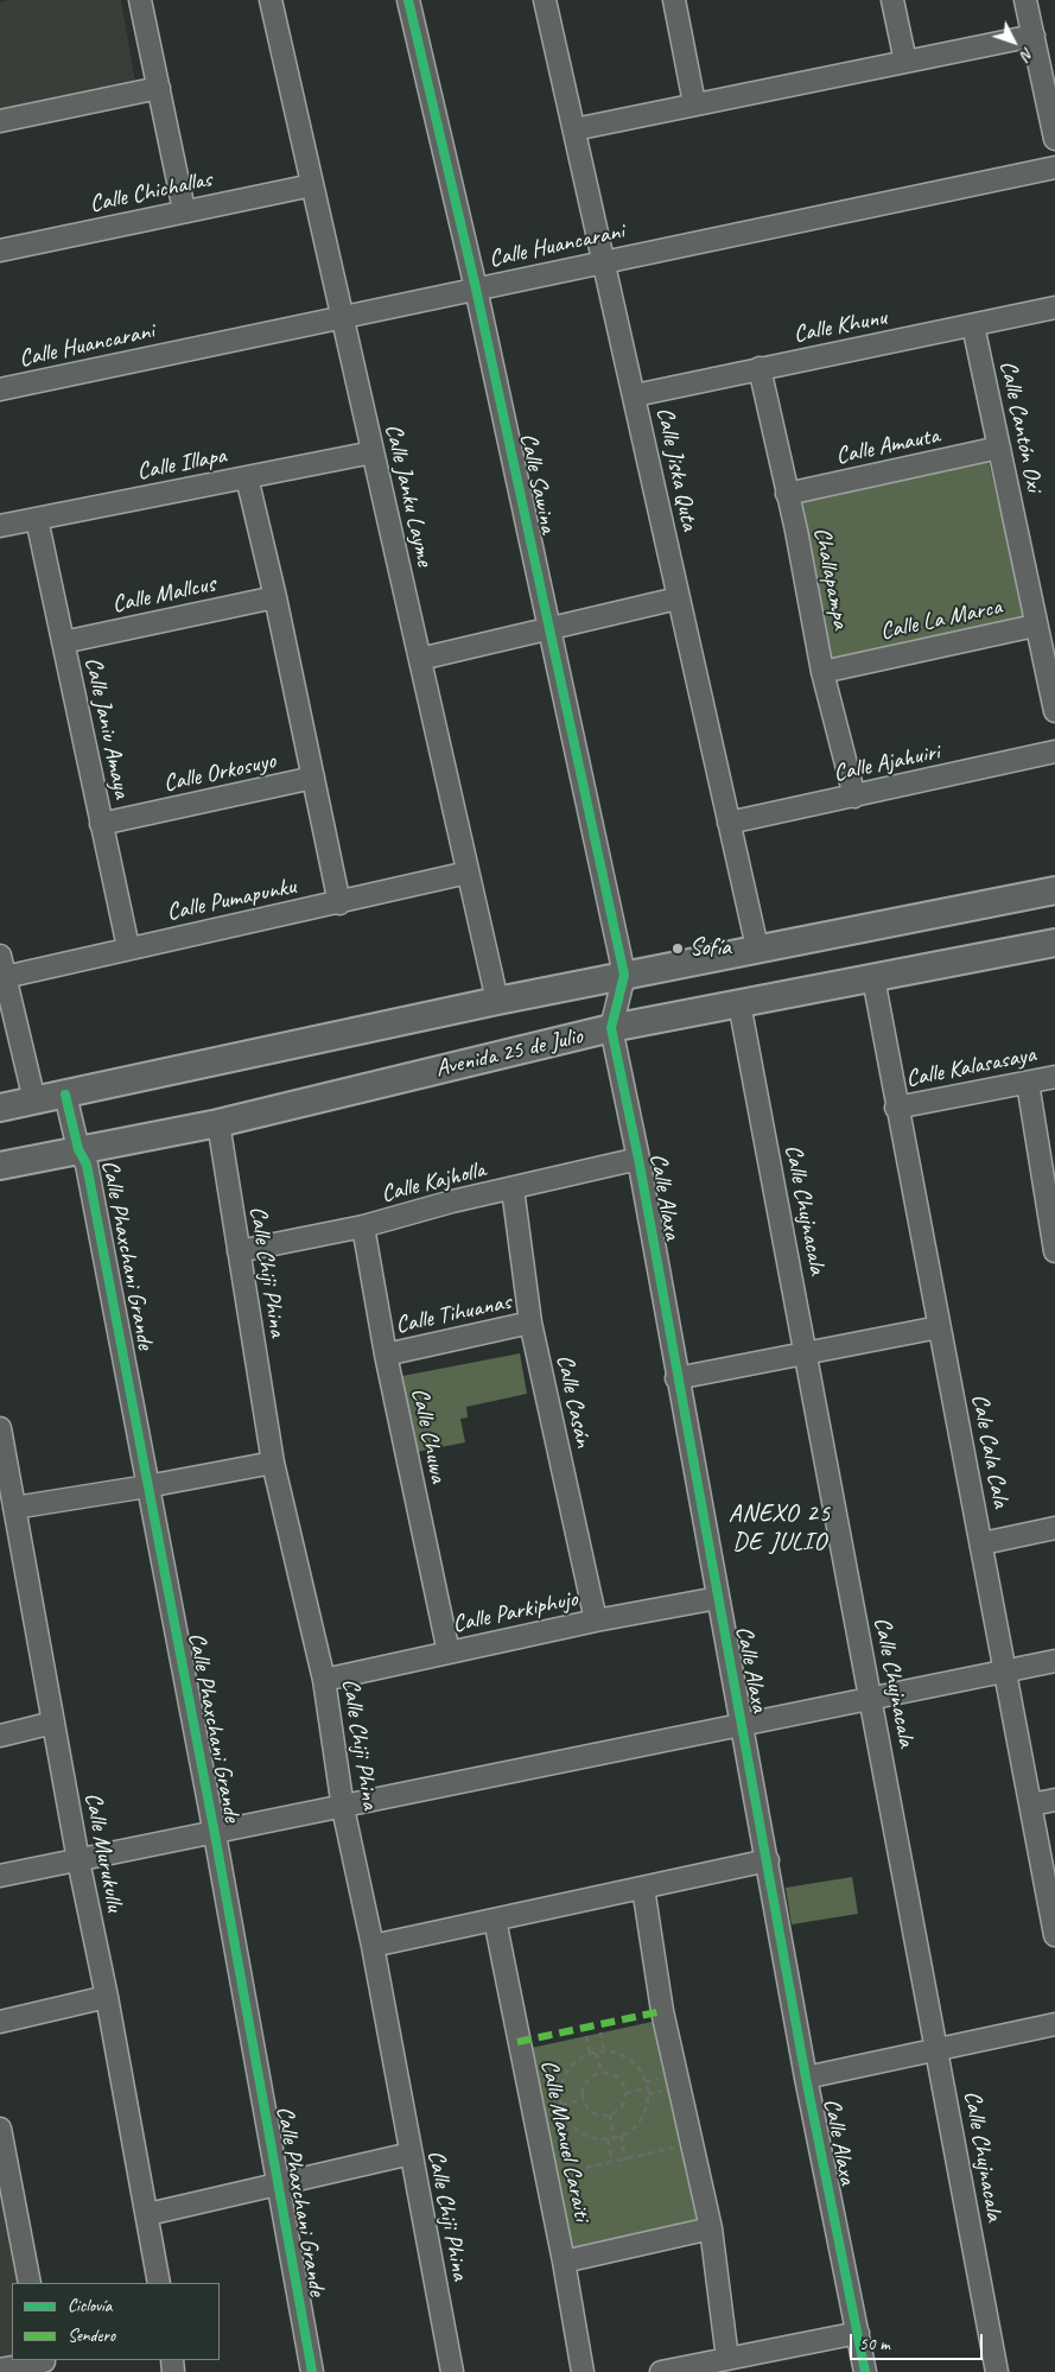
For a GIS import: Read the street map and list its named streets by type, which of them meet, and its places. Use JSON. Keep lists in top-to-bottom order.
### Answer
{
  "streets": {
    "main road": ["Avenida 25 de Julio"],
    "street": [
      "Calle Chichallas",
      "Calle Huancarani",
      "Calle Khunu",
      "Calle Cantón Oxi",
      "Calle Amauta",
      "Calle Illapa",
      "Calle Jiska Quta",
      "Calle Sawina",
      "Calle Janku Layme",
      "Challapampa",
      "Calle Mallcus",
      "Calle La Marca",
      "Calle Janiu Amaya",
      "Calle Ajahuiri",
      "Calle Orkosuyo",
      "Calle Pumapunku",
      "Calle Kalasasaya",
      "Calle Kajholla",
      "Calle Alaxa",
      "Calle Chujnacala",
      "Calle Phaxchani Grande",
      "Calle Chiji Phina",
      "Calle Tihuanas",
      "Calle Casán",
      "Calle Chuwa",
      "Cale Cala Cala",
      "Calle Parkiphujo",
      "Calle Murukullu",
      "Calle Manuel Caraiti"
    ]
  },
  "crossings": [
    ["Calle Chichallas", "Calle Janku Layme"],
    ["Calle Huancarani", "Calle Jiska Quta"],
    ["Calle Huancarani", "Calle Sawina"],
    ["Calle Huancarani", "Calle Janku Layme"],
    ["Calle Khunu", "Calle Cantón Oxi"],
    ["Calle Khunu", "Calle Jiska Quta"],
    ["Calle Khunu", "Challapampa"],
    ["Calle Cantón Oxi", "Calle Amauta"],
    ["Calle Cantón Oxi", "Calle La Marca"],
    ["Calle Amauta", "Challapampa"],
    ["Calle Illapa", "Calle Janku Layme"],
    ["Calle Illapa", "Calle Janiu Amaya"],
    ["Calle Jiska Quta", "Calle Ajahuiri"],
    ["Calle Sawina", "Calle Alaxa"],
    ["Calle Janku Layme", "Calle Pumapunku"],
    ["Challapampa", "Calle La Marca"],
    ["Challapampa", "Calle Ajahuiri"],
    ["Calle Mallcus", "Calle Janiu Amaya"],
    ["Calle Janiu Amaya", "Calle Orkosuyo"],
    ["Calle Janiu Amaya", "Calle Pumapunku"],
    ["Avenida 25 de Julio", "Calle Alaxa"],
    ["Avenida 25 de Julio", "Calle Chujnacala"],
    ["Avenida 25 de Julio", "Calle Phaxchani Grande"],
    ["Avenida 25 de Julio", "Calle Chiji Phina"],
    ["Avenida 25 de Julio", "Cale Cala Cala"],
    ["Calle Kalasasaya", "Cale Cala Cala"],
    ["Calle Kajholla", "Calle Alaxa"],
    ["Calle Kajholla", "Calle Chiji Phina"],
    ["Calle Kajholla", "Calle Casán"],
    ["Calle Kajholla", "Calle Chuwa"],
    ["Calle Alaxa", "Calle Parkiphujo"],
    ["Calle Chiji Phina", "Calle Parkiphujo"],
    ["Calle Tihuanas", "Calle Casán"],
    ["Calle Tihuanas", "Calle Chuwa"],
    ["Calle Casán", "Calle Parkiphujo"],
    ["Calle Chuwa", "Calle Parkiphujo"]
  ],
  "districts": ["ANEXO 25 DE JULIO"],
  "places": ["Sofía"],
  "legend": ["Ciclovía", "Sendero"],
  "scale_bar": "50 m",
  "north": "bottom right"
}
